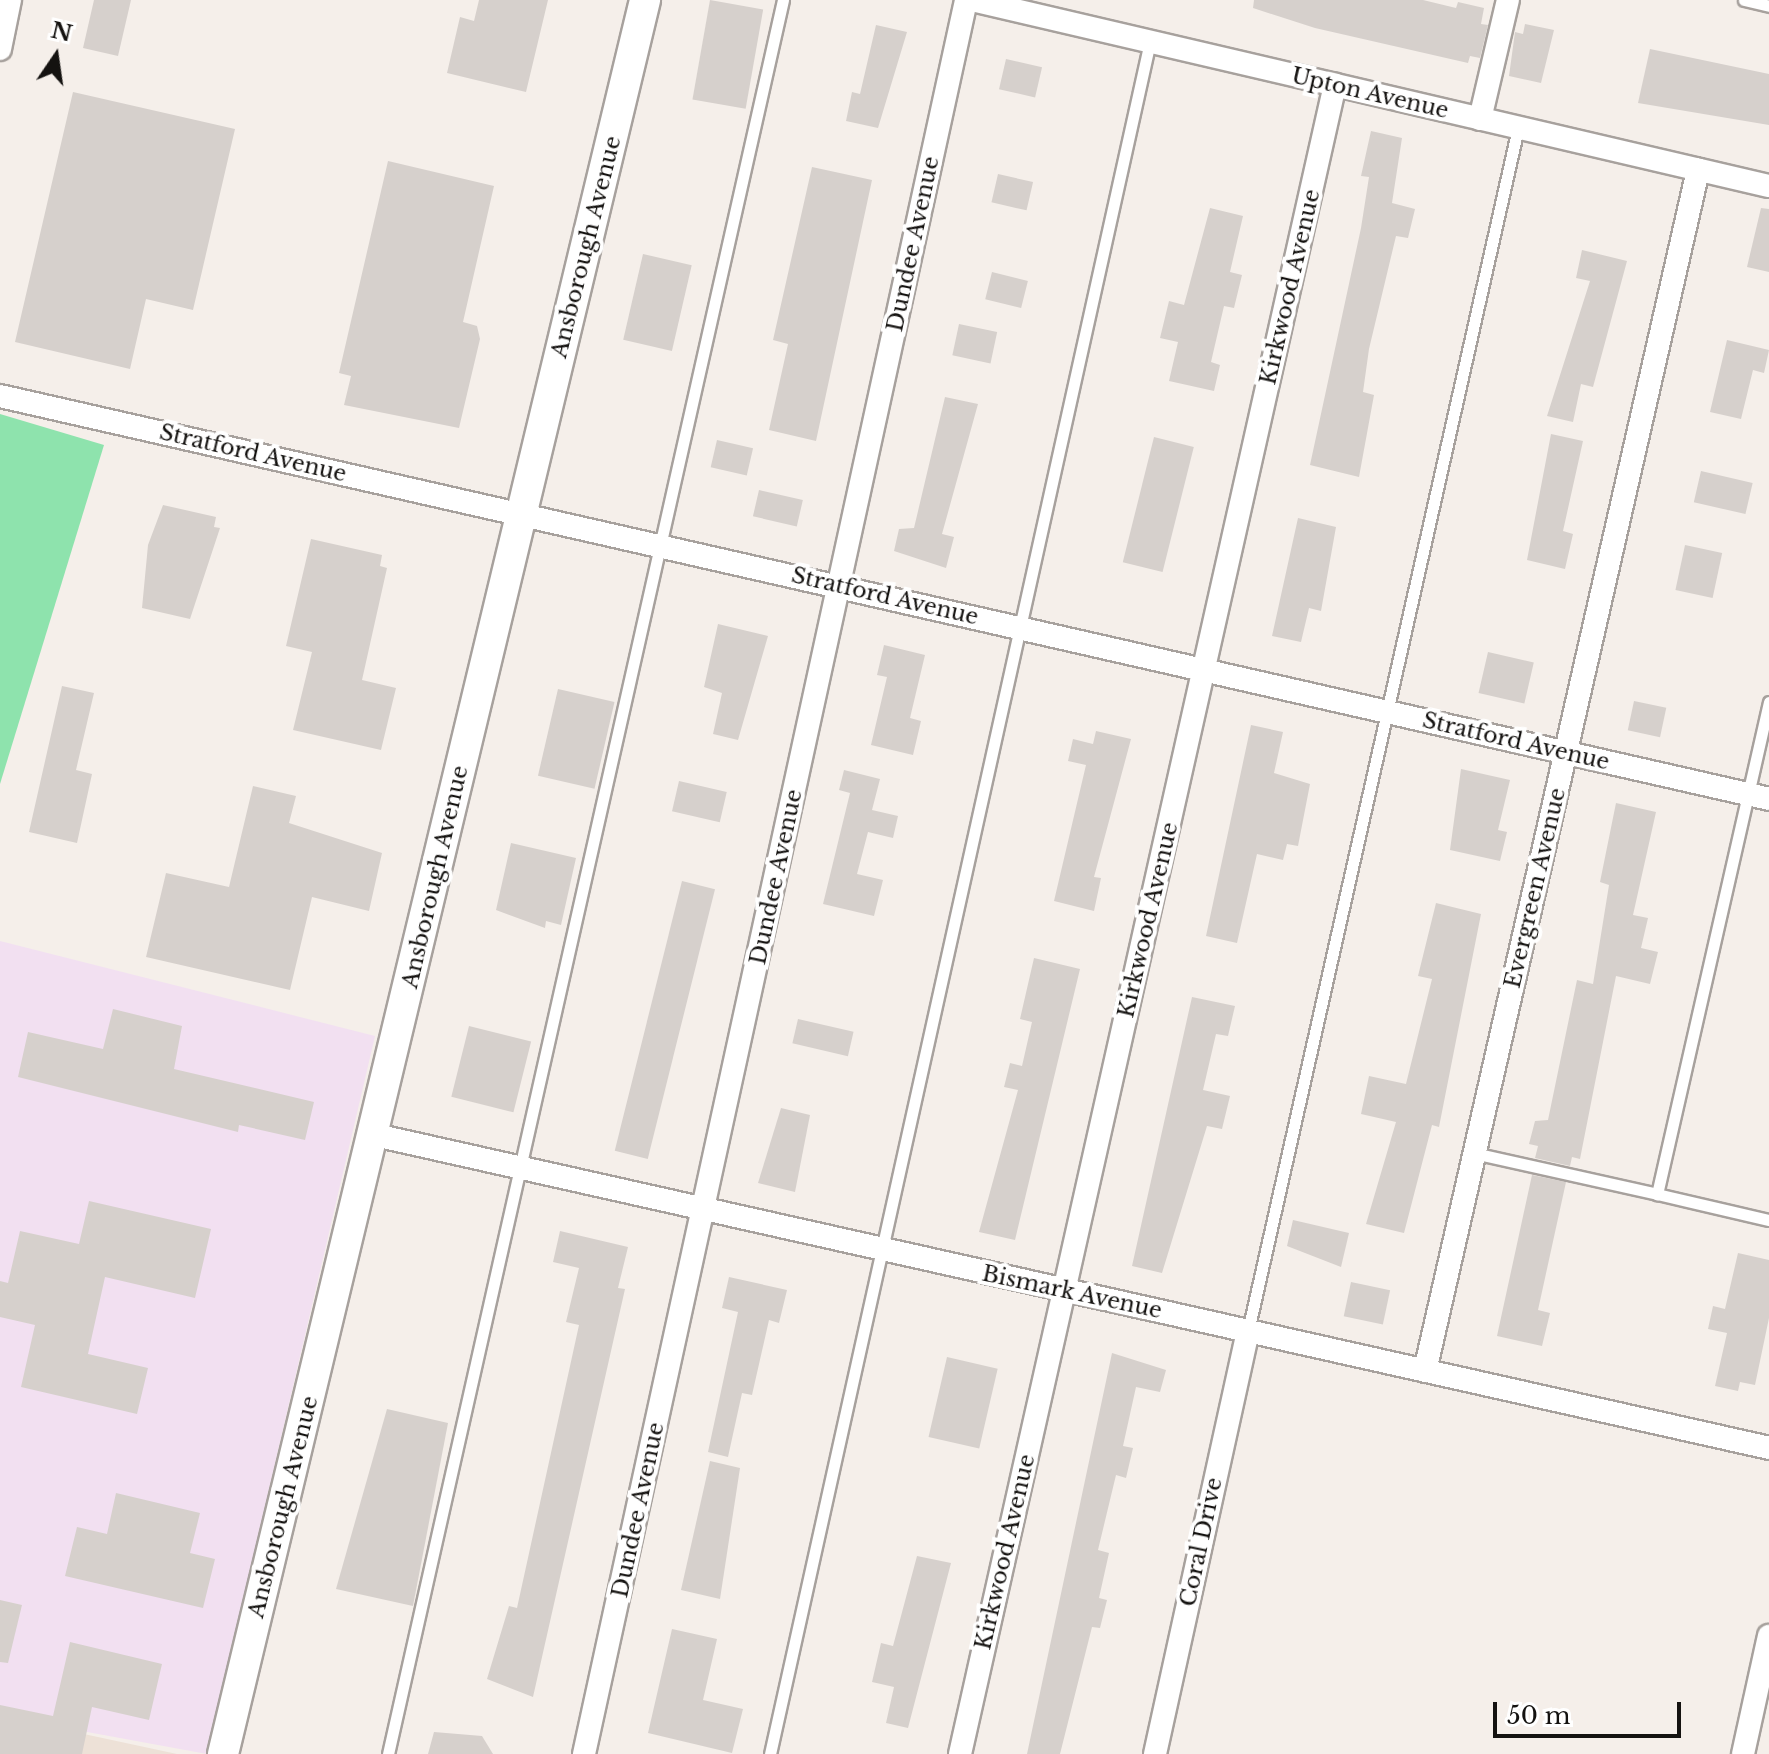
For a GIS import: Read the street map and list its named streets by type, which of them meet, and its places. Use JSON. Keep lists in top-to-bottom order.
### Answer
{
  "streets": {
    "main road": ["Ansborough Avenue"],
    "street": [
      "Upton Avenue",
      "Dundee Avenue",
      "Kirkwood Avenue",
      "Stratford Avenue",
      "Evergreen Avenue",
      "Bismark Avenue",
      "Coral Drive"
    ]
  },
  "crossings": [
    ["Upton Avenue", "Dundee Avenue"],
    ["Upton Avenue", "Kirkwood Avenue"],
    ["Upton Avenue", "Evergreen Avenue"],
    ["Dundee Avenue", "Stratford Avenue"],
    ["Dundee Avenue", "Bismark Avenue"],
    ["Ansborough Avenue", "Stratford Avenue"],
    ["Ansborough Avenue", "Bismark Avenue"],
    ["Kirkwood Avenue", "Stratford Avenue"],
    ["Kirkwood Avenue", "Bismark Avenue"],
    ["Stratford Avenue", "Evergreen Avenue"],
    ["Evergreen Avenue", "Bismark Avenue"],
    ["Bismark Avenue", "Coral Drive"]
  ],
  "scale_bar": "50 m",
  "north": "top"
}
